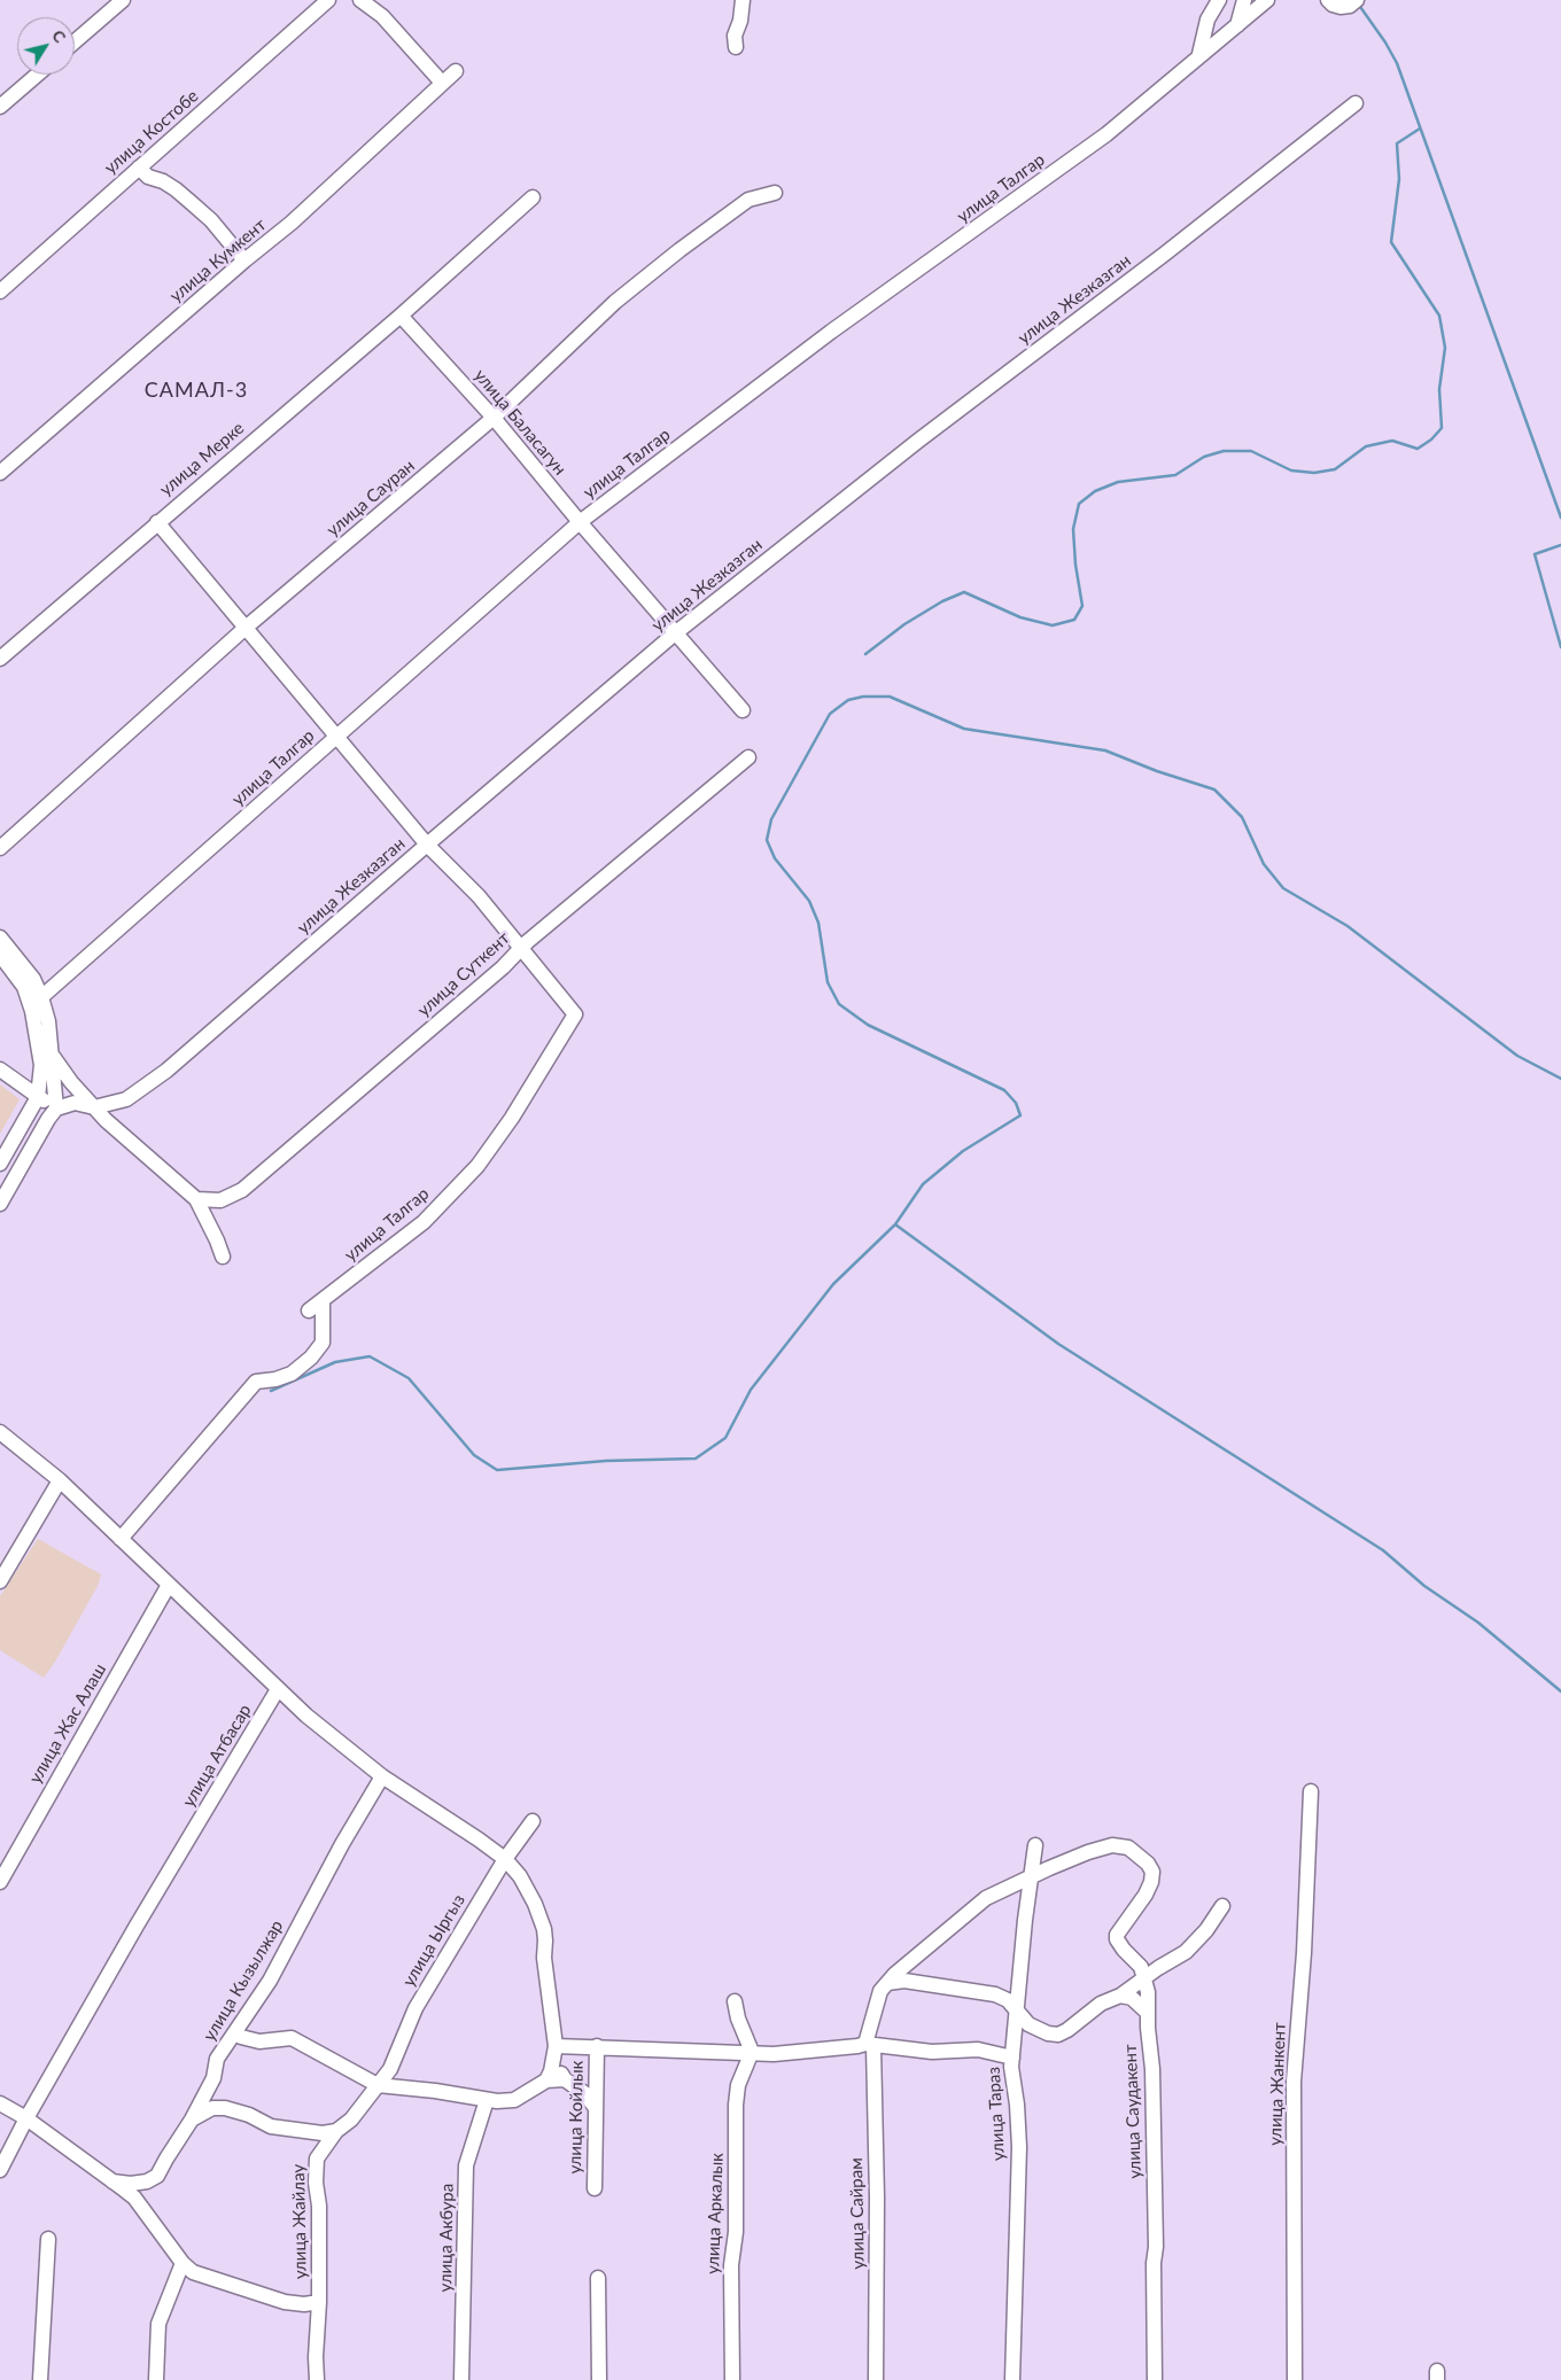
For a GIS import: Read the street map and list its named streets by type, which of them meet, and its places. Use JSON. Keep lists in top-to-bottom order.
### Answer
{
  "streets": {
    "street": [
      "улица Костобе",
      "улица Талгар",
      "улица Кумкент",
      "улица Жезказган",
      "улица Баласагун",
      "улица Мерке",
      "улица Сауран",
      "улица Суткент",
      "улица Жас Алаш",
      "улица Атбасар",
      "улица Ыргыз",
      "улица Кызылжар",
      "улица Жанкент",
      "улица Саудакент",
      "улица Тараз",
      "улица Койлык",
      "улица Аркалык",
      "улица Сайрам",
      "улица Жайлау",
      "улица Акбура"
    ]
  },
  "crossings": [
    ["улица Талгар", "улица Баласагун"],
    ["улица Талгар", "улица Суткент"],
    ["улица Жезказган", "улица Баласагун"],
    ["улица Баласагун", "улица Мерке"],
    ["улица Баласагун", "улица Сауран"],
    ["улица Ыргыз", "улица Жайлау"]
  ],
  "districts": ["САМАЛ-3"],
  "north": "top right"
}
